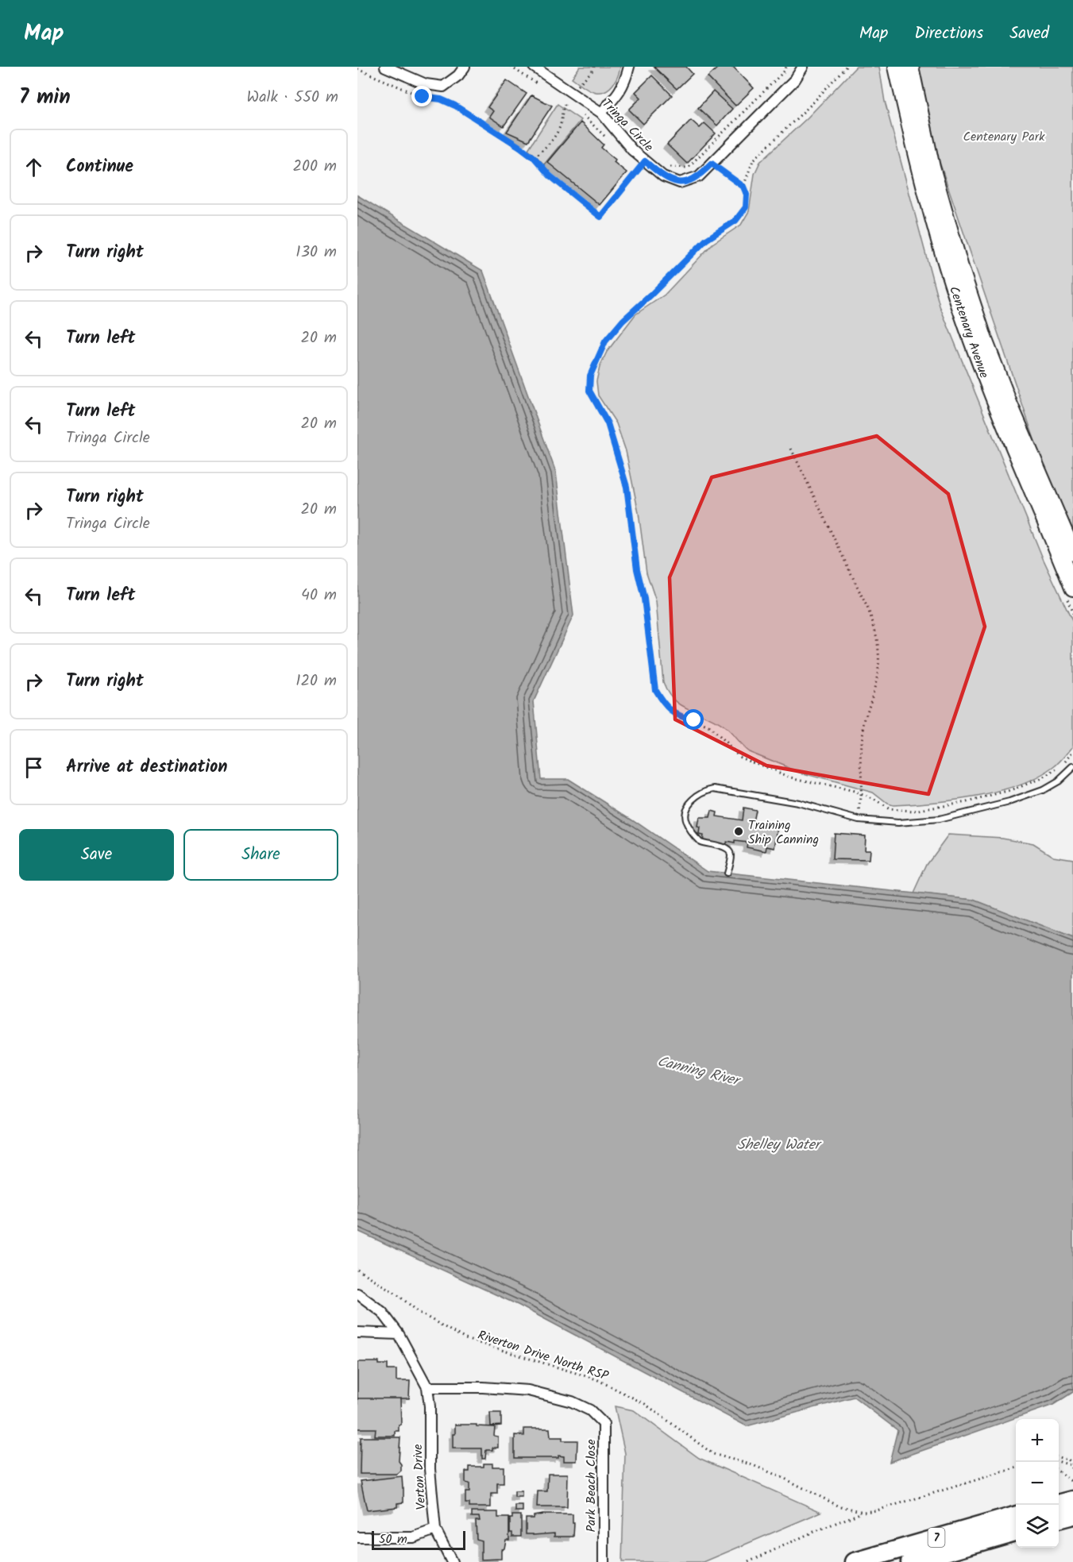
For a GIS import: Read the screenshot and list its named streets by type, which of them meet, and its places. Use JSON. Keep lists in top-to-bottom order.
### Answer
{
  "streets": {
    "highway": ["7"],
    "main road": ["Centenary Avenue"],
    "street": ["Tringa Circle", "Verton Drive", "Park Beach Close"],
    "path": ["Riverton Drive North RSP"]
  },
  "crossings": [
    ["Verton Drive", "Park Beach Close"]
  ],
  "water": ["Canning River", "Shelley Water"],
  "parks": ["Centenary Park"],
  "places": ["Training Ship Canning"],
  "scale_bar": "50 m",
  "page": {
    "header": "Map",
    "nav": ["Map", "Directions", "Saved"],
    "heading": ["7 min", "Walk · 550 m"],
    "list": [
      ["Continue", "200 m"],
      ["Turn right", "130 m"],
      ["Turn left", "20 m"],
      ["Turn left", "Tringa Circle", "20 m"],
      ["Turn right", "Tringa Circle", "20 m"],
      ["Turn left", "40 m"],
      ["Turn right", "120 m"],
      "Arrive at destination"
    ],
    "buttons": ["Save", "Share"],
    "map_buttons": ["+", "−"],
    "scale": "50 m"
  }
}
